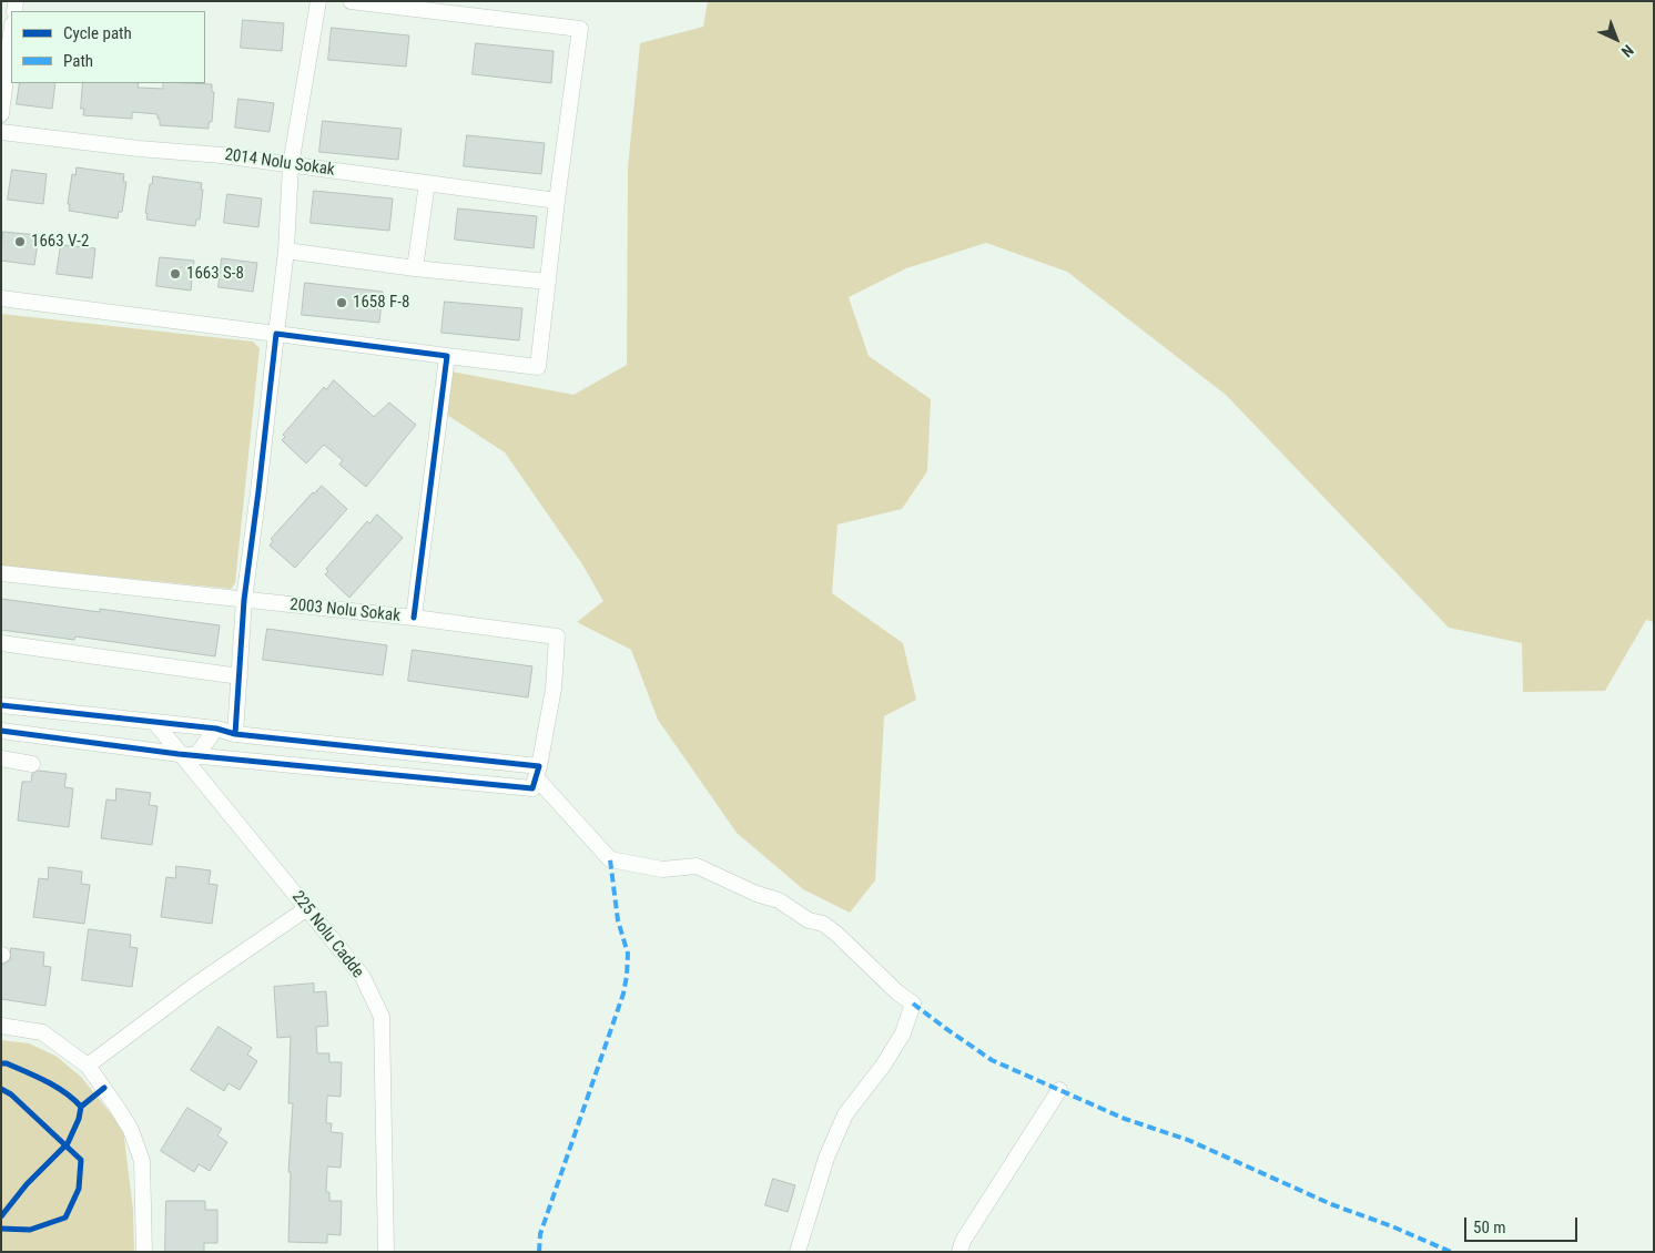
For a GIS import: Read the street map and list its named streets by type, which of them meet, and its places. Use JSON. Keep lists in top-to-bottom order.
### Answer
{
  "streets": {
    "street": ["2014 Nolu Sokak", "2003 Nolu Sokak", "225 Nolu Cadde"]
  },
  "places": ["1663 V-2", "1663 S-8", "1658 F-8"],
  "legend": ["Cycle path", "Path"],
  "scale_bar": "50 m",
  "north": "bottom right"
}
